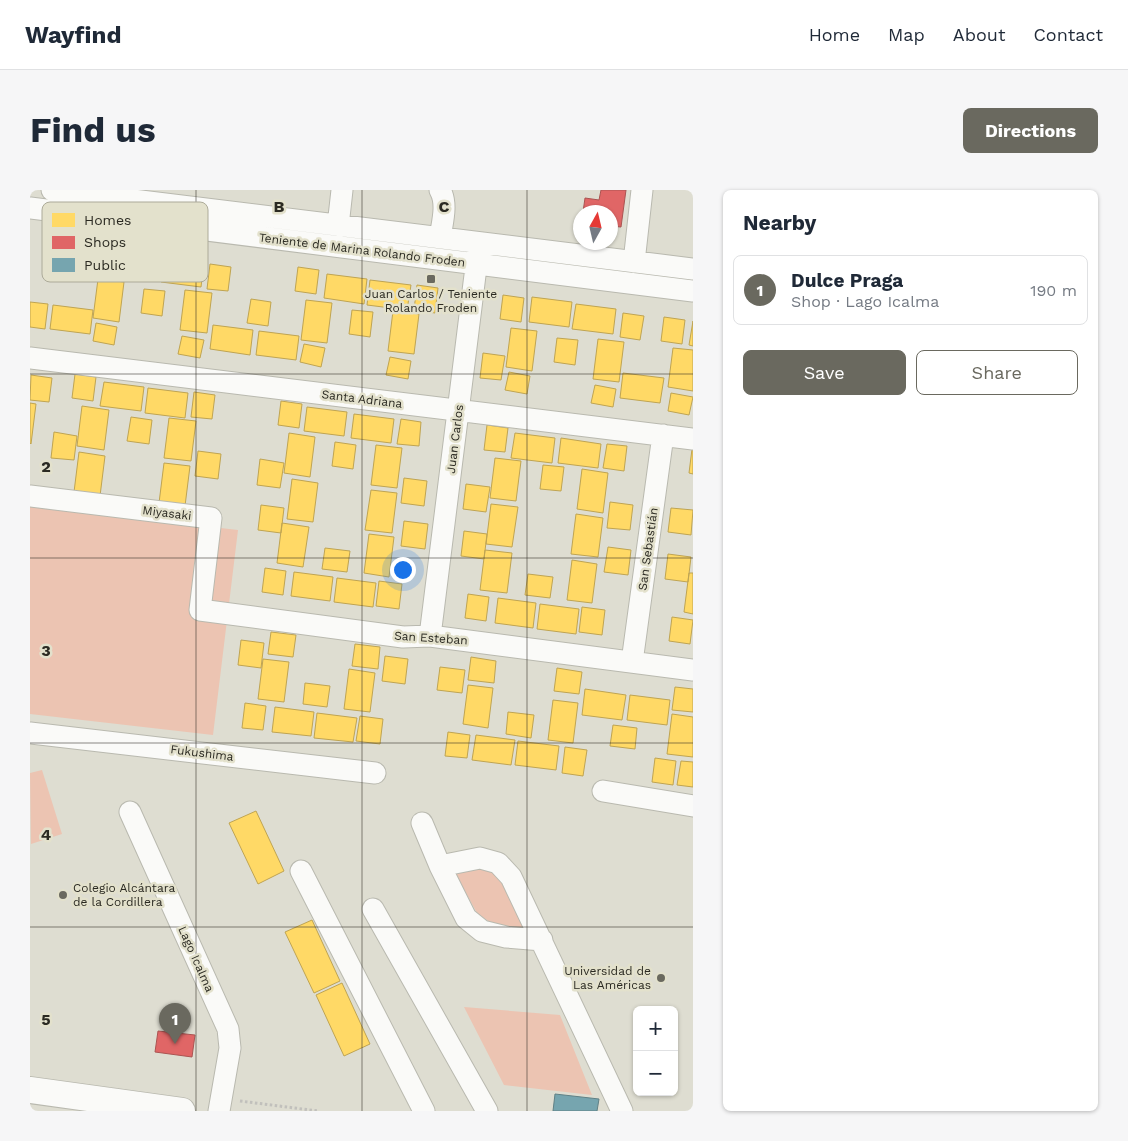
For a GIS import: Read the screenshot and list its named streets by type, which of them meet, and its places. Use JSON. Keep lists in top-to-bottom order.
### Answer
{
  "streets": {
    "street": [
      "Teniente de Marina Rolando Froden",
      "Santa Adriana",
      "Juan Carlos",
      "Miyasaki",
      "San Sebastián",
      "San Esteban",
      "Fukushima",
      "Lago Icalma"
    ]
  },
  "crossings": [
    ["Teniente de Marina Rolando Froden", "Juan Carlos"],
    ["Santa Adriana", "Juan Carlos"],
    ["Santa Adriana", "San Sebastián"],
    ["Juan Carlos", "San Esteban"],
    ["Miyasaki", "San Esteban"],
    ["San Sebastián", "San Esteban"]
  ],
  "places": {
    "transit": ["Juan Carlos / Teniente Rolando Froden"],
    "other": ["Colegio Alcántara de la Cordillera", "Universidad de Las Américas"]
  },
  "legend": ["Homes", "Shops", "Public"],
  "north": "top",
  "page": {
    "header": "Wayfind",
    "nav": [
      "Home",
      "Map",
      "About",
      "Contact"
    ],
    "buttons": [
      "Directions",
      ["Save", "Share"]
    ],
    "title": "Find us",
    "heading": "Nearby",
    "list": [
      {
        "mark": "1",
        "name": "Dulce Praga",
        "note": "Shop · Lago Icalma",
        "value": "190 m"
      }
    ],
    "pins": "1",
    "map_buttons": ["+", "−"]
  },
  "grid": {
    "columns": ["B", "C"],
    "rows": [
      "2",
      "3",
      "4",
      "5"
    ]
  }
}
